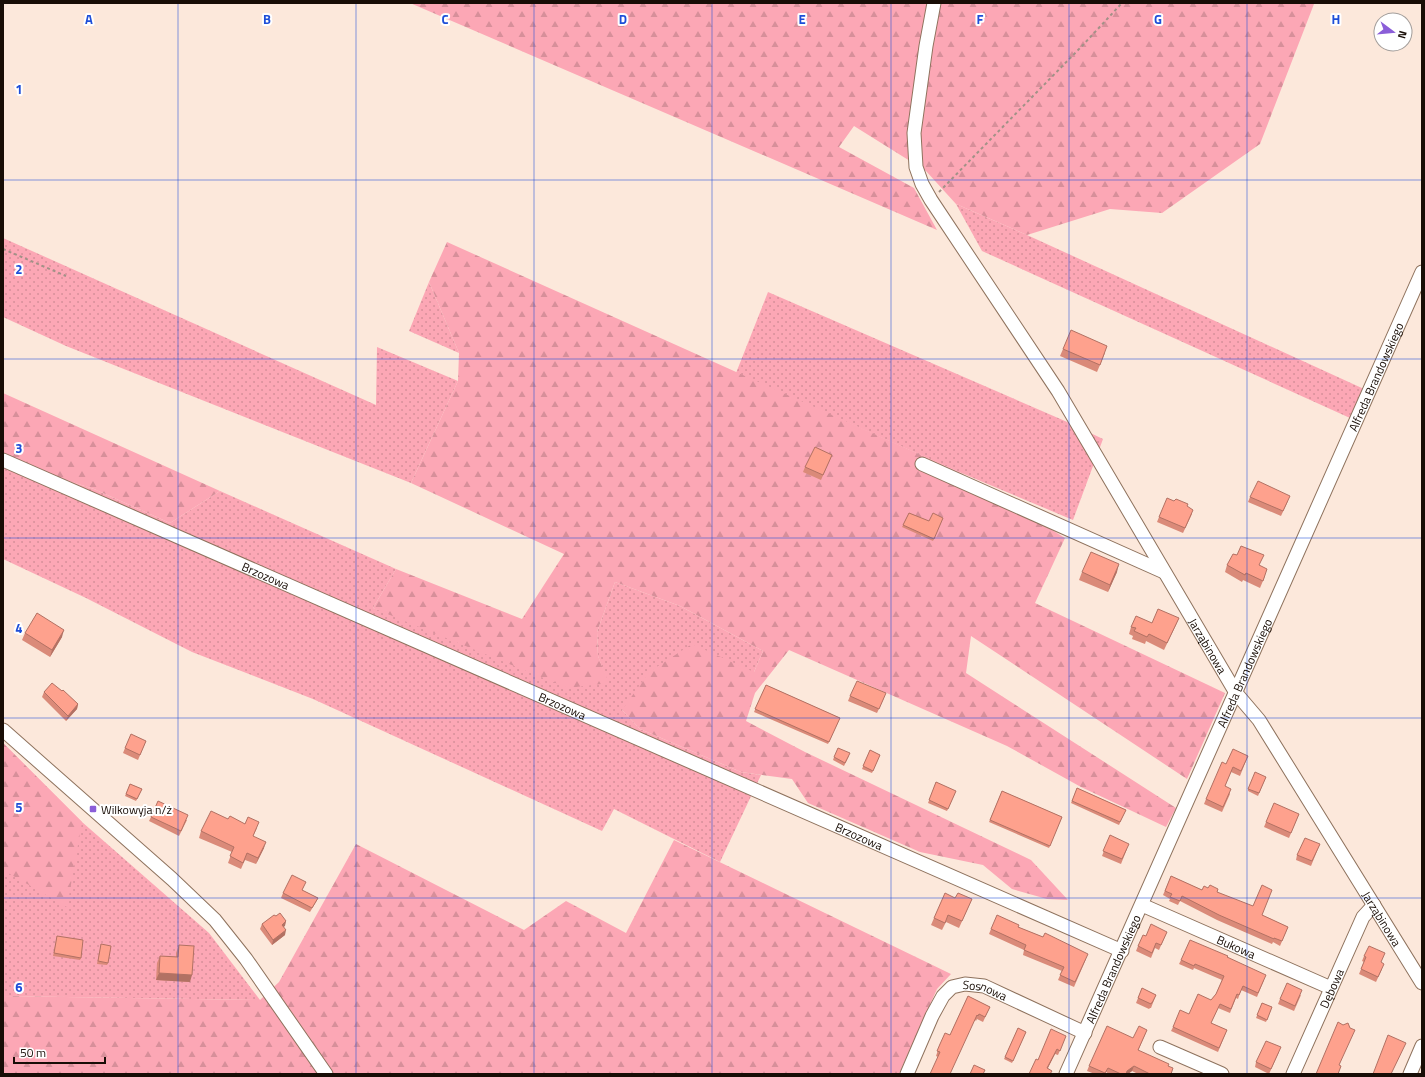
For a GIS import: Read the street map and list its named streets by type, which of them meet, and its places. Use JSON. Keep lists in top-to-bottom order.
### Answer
{
  "streets": {
    "street": [
      "Alfreda Brandowskiego",
      "Brzozowa",
      "Jarząbinowa",
      "Bukowa",
      "Dębowa",
      "Sosnowa"
    ]
  },
  "crossings": [
    ["Alfreda Brandowskiego", "Brzozowa"],
    ["Alfreda Brandowskiego", "Jarząbinowa"],
    ["Alfreda Brandowskiego", "Bukowa"],
    ["Alfreda Brandowskiego", "Sosnowa"],
    ["Jarząbinowa", "Dębowa"],
    ["Bukowa", "Dębowa"]
  ],
  "places": {
    "transit": ["Wilkowyja n/ż"]
  },
  "scale_bar": "50 m",
  "north": "right",
  "grid": {
    "columns": [
      "A",
      "B",
      "C",
      "D",
      "E",
      "F",
      "G",
      "H"
    ],
    "rows": [
      "1",
      "2",
      "3",
      "4",
      "5",
      "6"
    ]
  }
}
